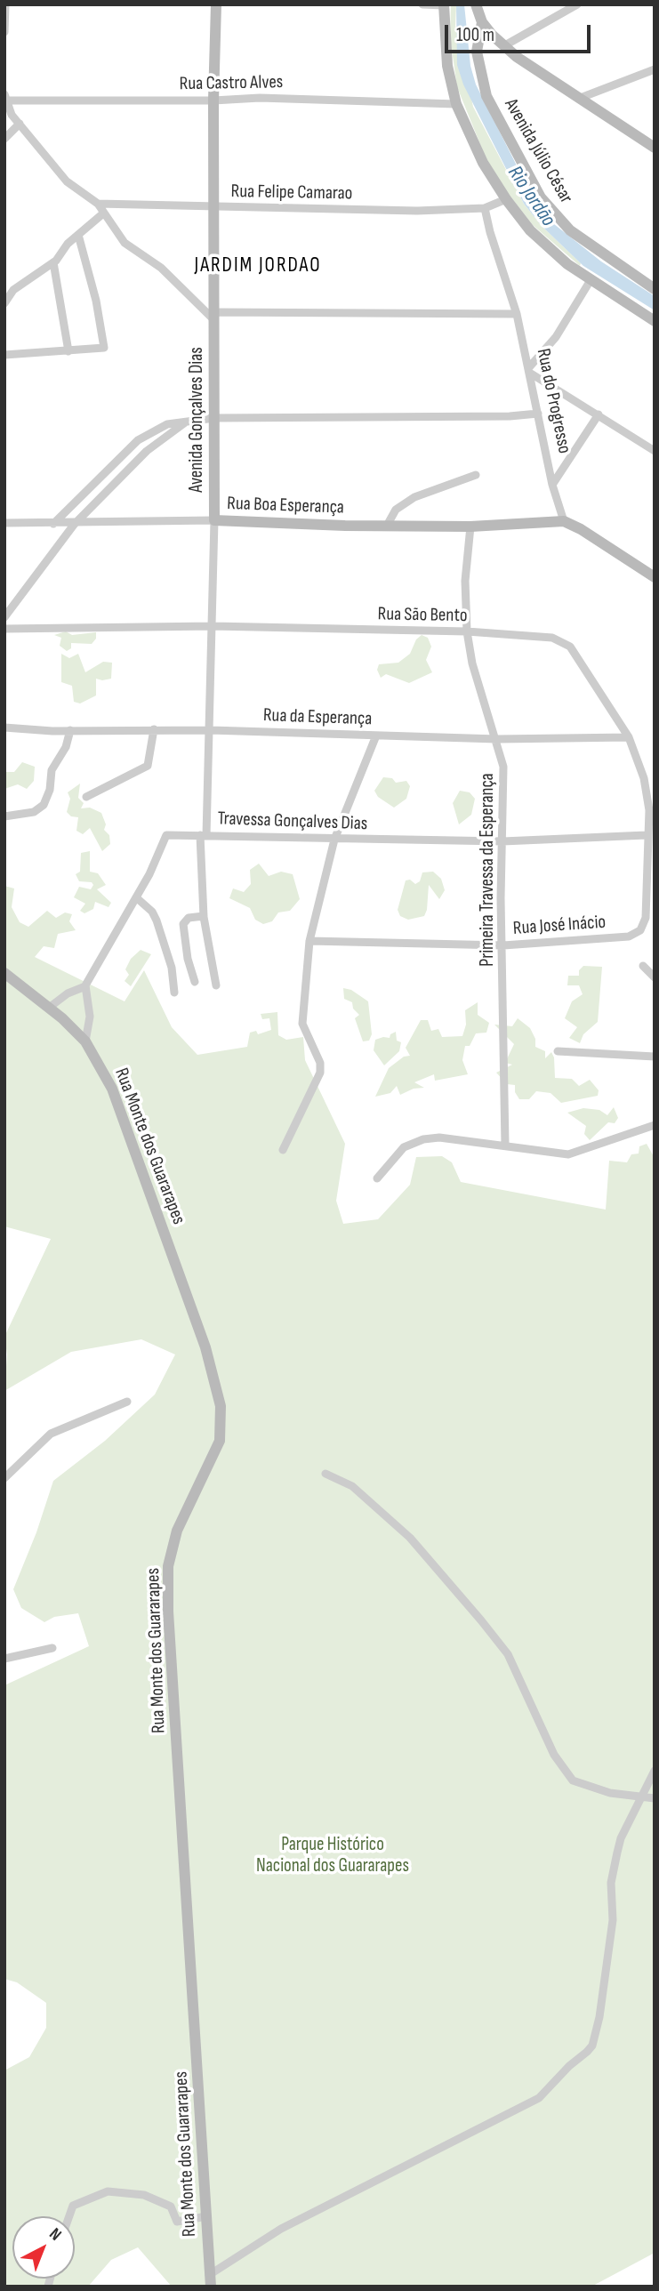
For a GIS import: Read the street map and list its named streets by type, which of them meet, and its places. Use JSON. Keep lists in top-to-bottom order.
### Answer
{
  "streets": {
    "street": [
      "Rua Castro Alves",
      "Avenida Júlio César",
      "Rua Felipe Camarao",
      "Rua do Progresso",
      "Avenida Gonçalves Dias",
      "Rua Boa Esperança",
      "Rua São Bento",
      "Rua da Esperança",
      "Travessa Gonçalves Dias",
      "Primeira Travessa da Esperança",
      "Rua José Inácio",
      "Rua Monte dos Guararapes"
    ]
  },
  "crossings": [
    ["Rua Castro Alves", "Avenida Gonçalves Dias"],
    ["Rua Felipe Camarao", "Rua do Progresso"],
    ["Rua Felipe Camarao", "Avenida Gonçalves Dias"],
    ["Rua do Progresso", "Rua Boa Esperança"],
    ["Avenida Gonçalves Dias", "Rua Boa Esperança"],
    ["Avenida Gonçalves Dias", "Rua São Bento"],
    ["Avenida Gonçalves Dias", "Rua da Esperança"],
    ["Avenida Gonçalves Dias", "Travessa Gonçalves Dias"],
    ["Rua Boa Esperança", "Primeira Travessa da Esperança"],
    ["Rua São Bento", "Rua da Esperança"],
    ["Rua São Bento", "Travessa Gonçalves Dias"],
    ["Rua São Bento", "Primeira Travessa da Esperança"],
    ["Rua São Bento", "Rua José Inácio"],
    ["Rua da Esperança", "Primeira Travessa da Esperança"],
    ["Travessa Gonçalves Dias", "Primeira Travessa da Esperança"],
    ["Primeira Travessa da Esperança", "Rua José Inácio"]
  ],
  "districts": ["JARDIM JORDAO"],
  "water": ["Rio Jordão"],
  "parks": ["Parque Histórico Nacional dos Guararapes"],
  "scale_bar": "100 m",
  "north": "top right"
}
